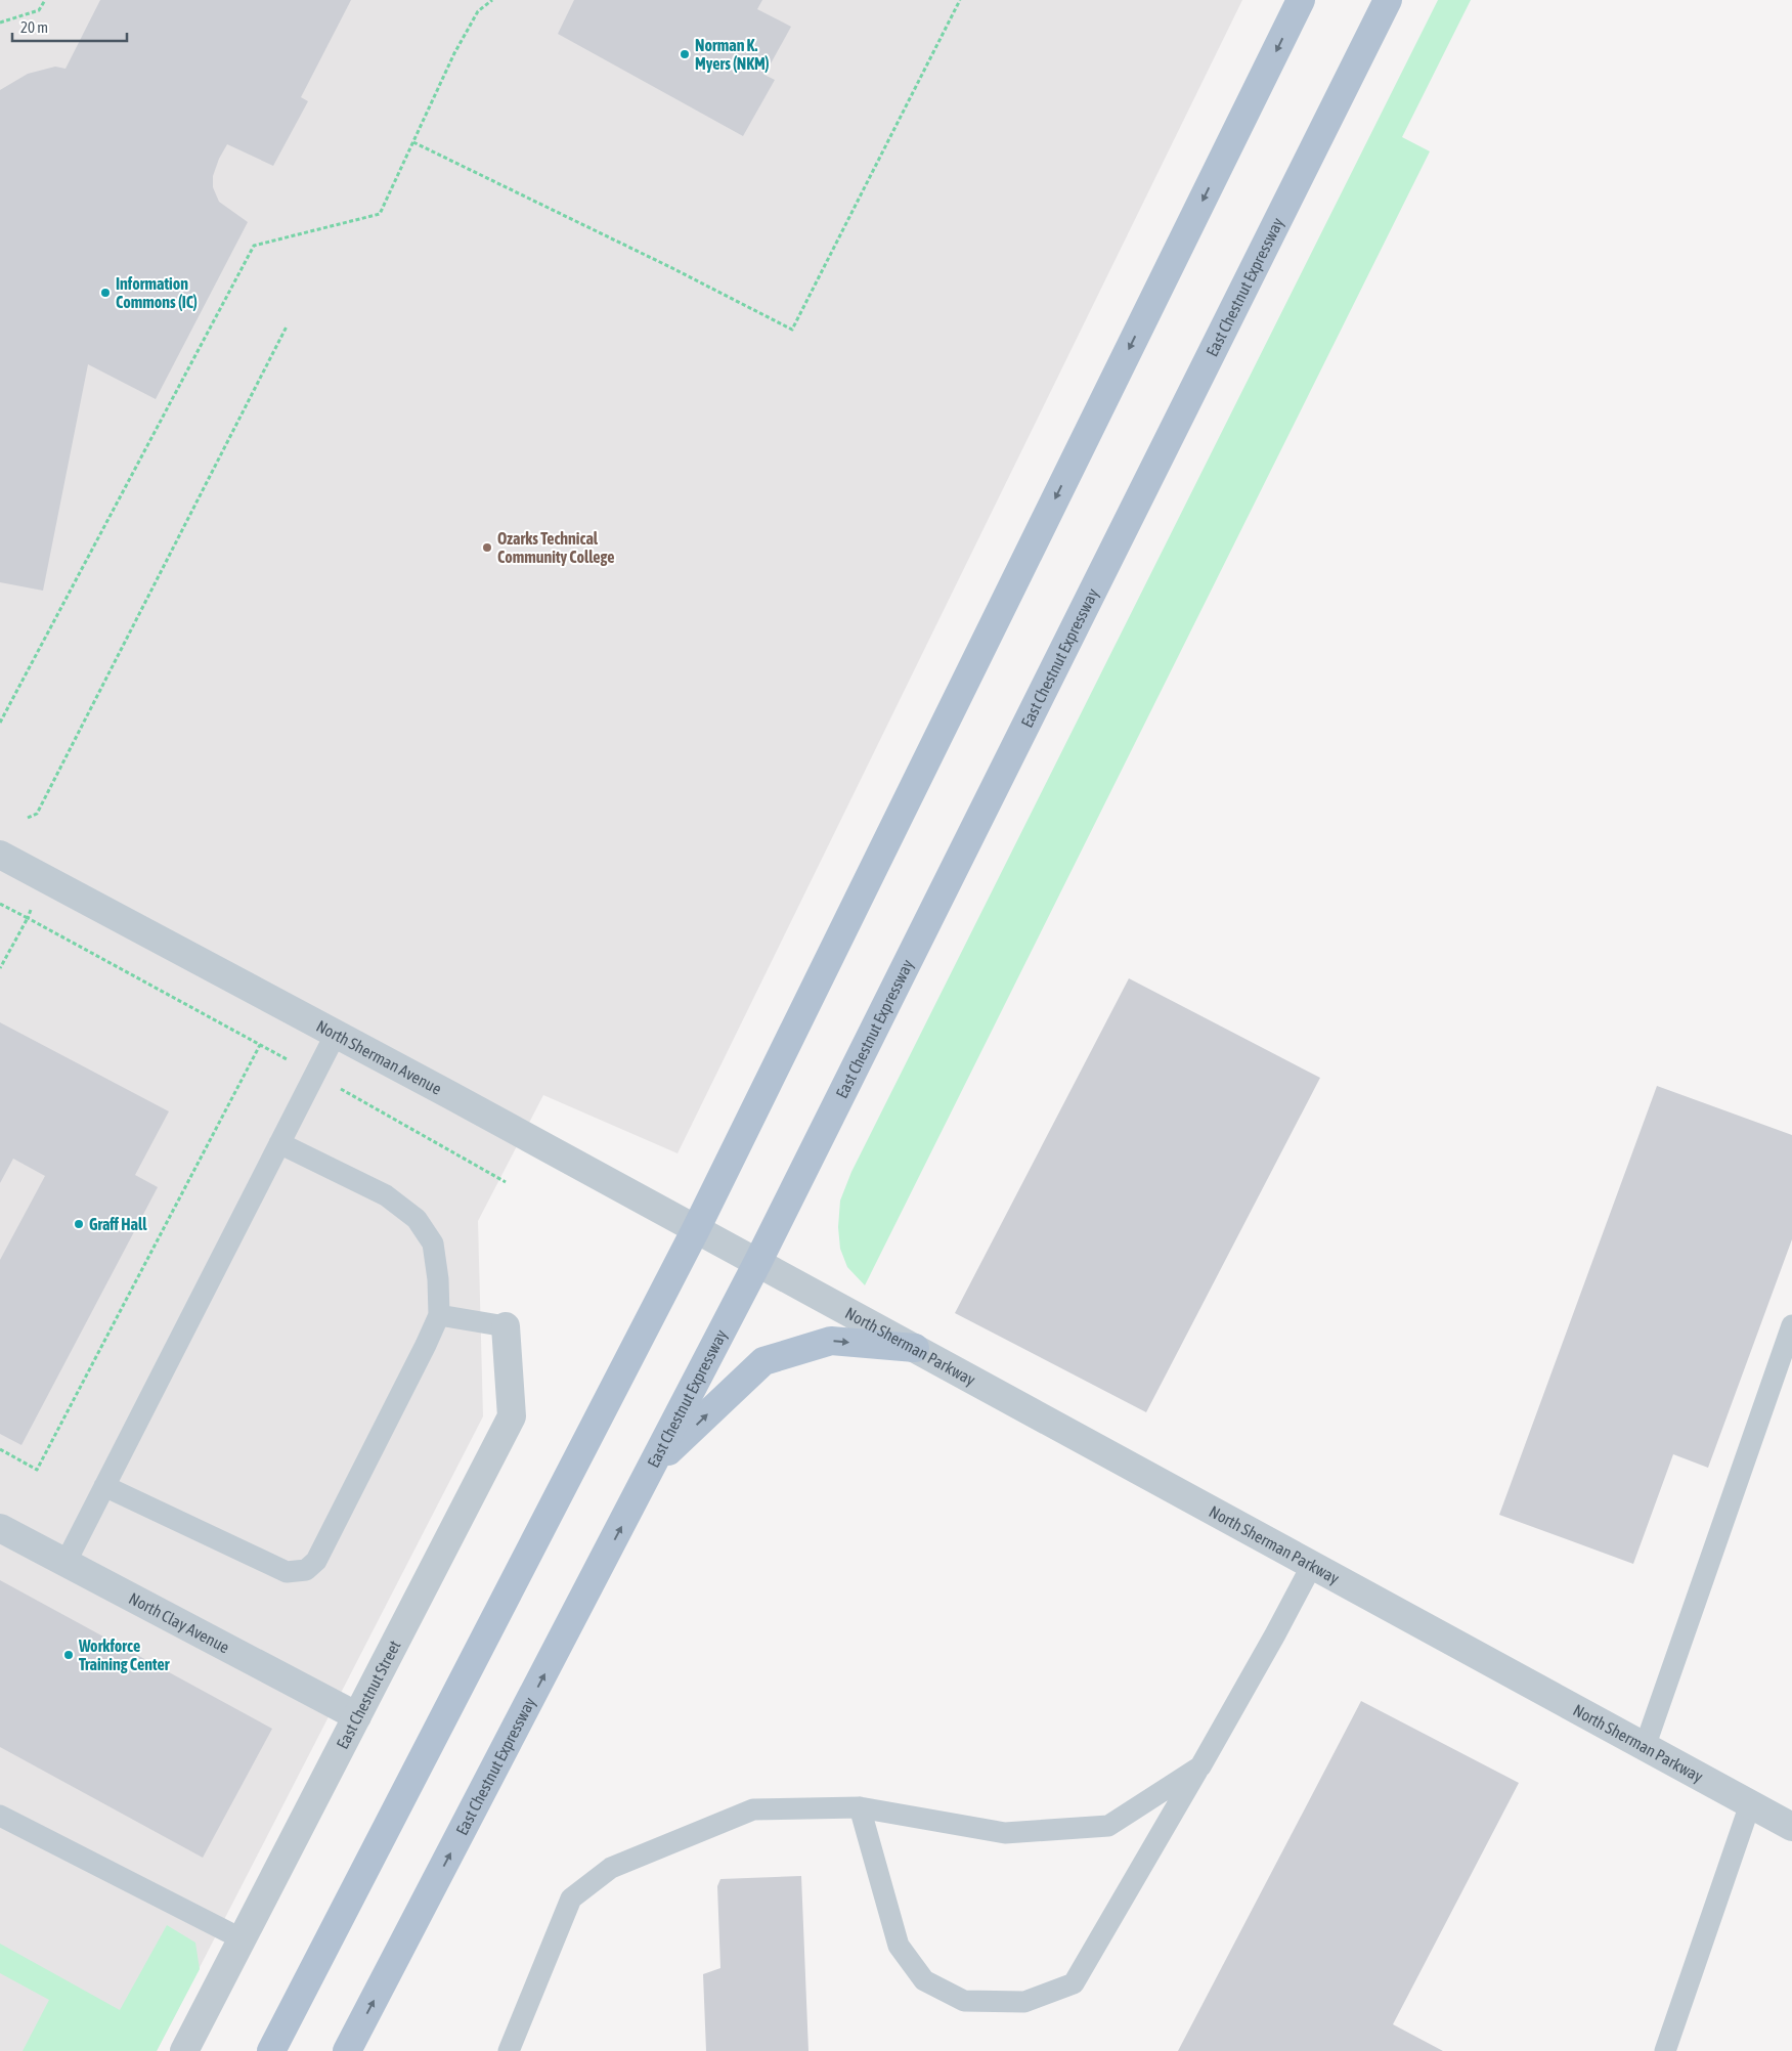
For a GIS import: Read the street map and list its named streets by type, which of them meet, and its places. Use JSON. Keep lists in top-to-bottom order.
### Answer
{
  "streets": {
    "main road": ["East Chestnut Expressway"],
    "street": [
      "North Sherman Avenue",
      "North Sherman Parkway",
      "North Clay Avenue",
      "East Chestnut Street"
    ]
  },
  "crossings": [
    ["East Chestnut Expressway", "North Sherman Avenue"],
    ["East Chestnut Expressway", "North Sherman Parkway"],
    ["North Sherman Avenue", "North Sherman Parkway"],
    ["North Clay Avenue", "East Chestnut Street"]
  ],
  "places": [
    "Norman K. Myers (NKM)",
    "Information Commons (IC)",
    "Ozarks Technical Community College",
    "Graff Hall",
    "Workforce Training Center"
  ],
  "scale_bar": "20 m"
}
